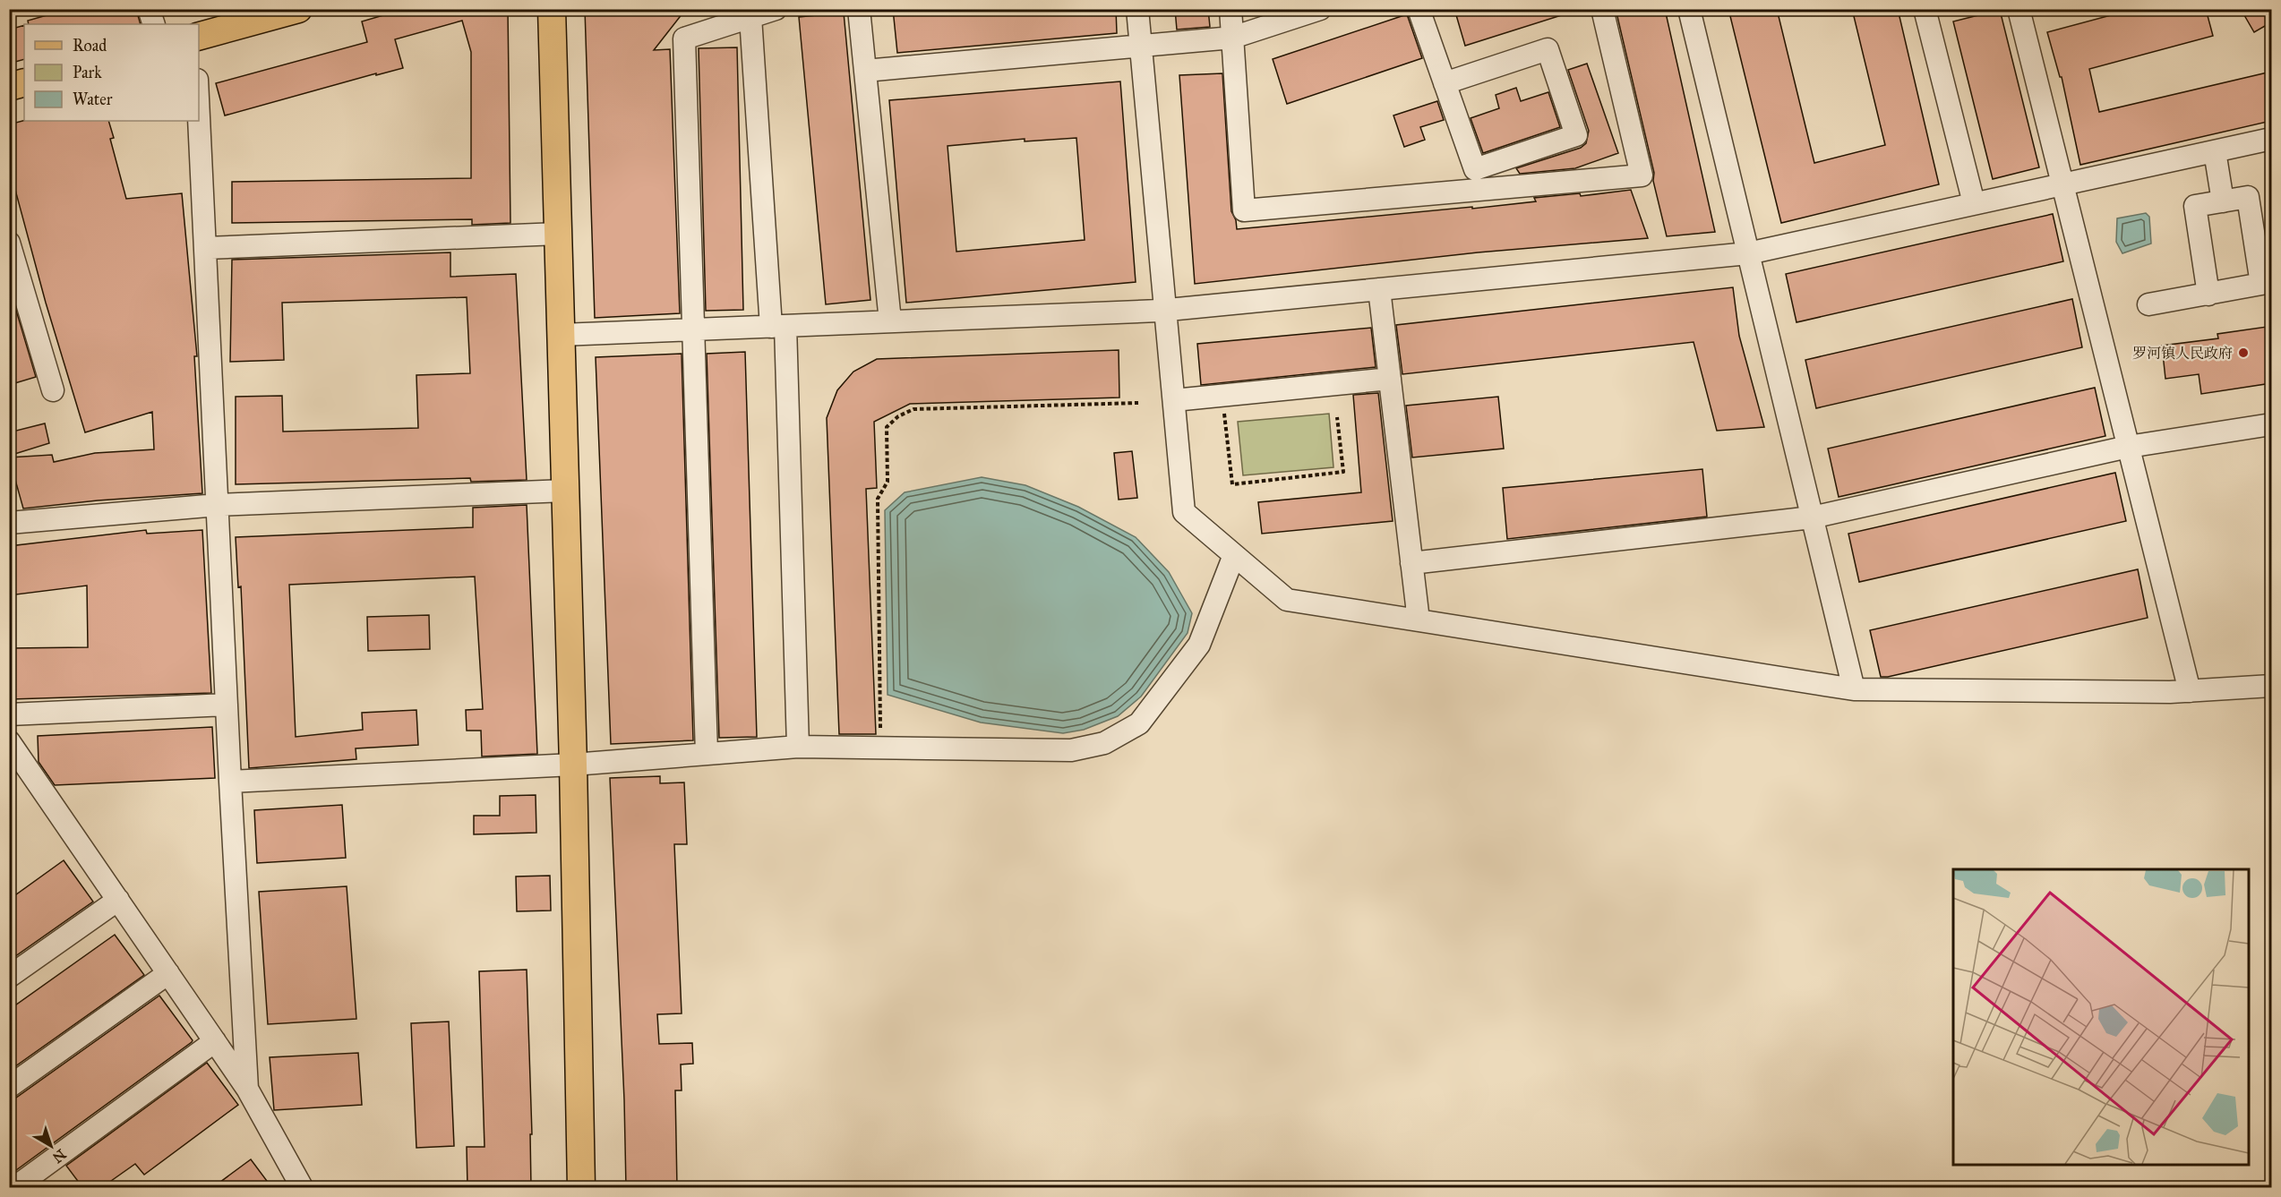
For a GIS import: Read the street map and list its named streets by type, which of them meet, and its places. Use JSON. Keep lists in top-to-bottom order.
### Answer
{
  "places": ["罗河镇人民政府"],
  "legend": ["Road", "Park", "Water"],
  "north": "bottom right"
}
